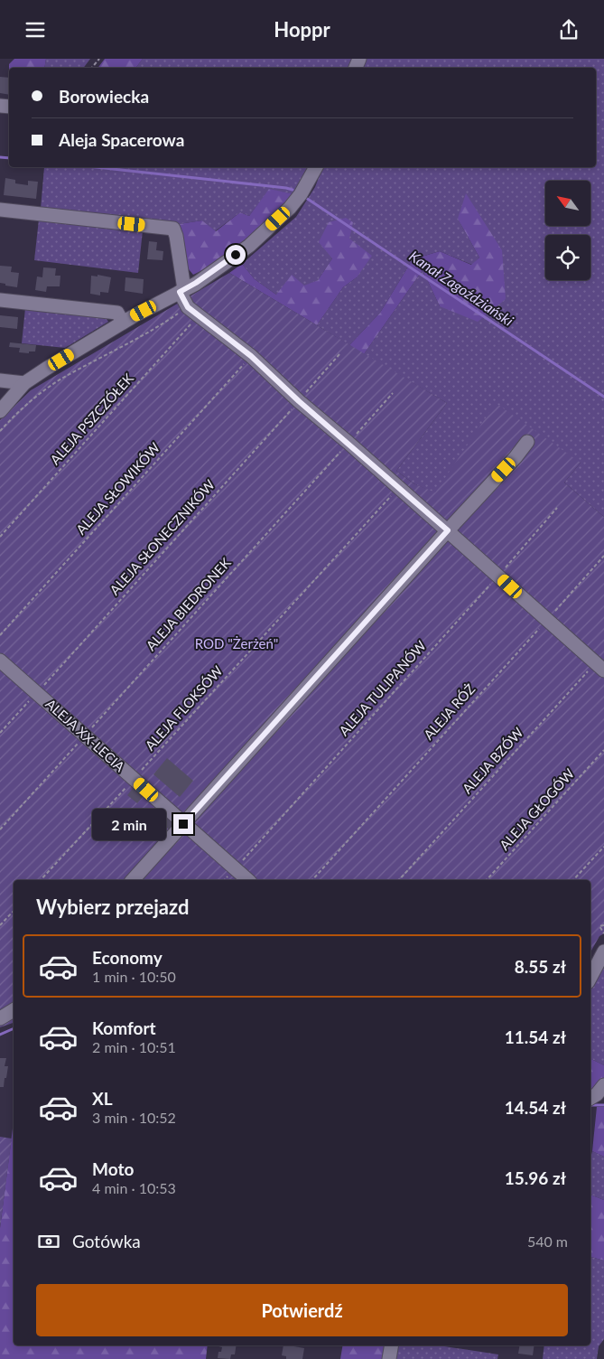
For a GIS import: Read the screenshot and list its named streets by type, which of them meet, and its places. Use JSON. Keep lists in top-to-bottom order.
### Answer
{
  "streets": {
    "street": ["ALEJA XX-LECIA"],
    "path": [
      "ALEJA PSZCZÓŁEK",
      "ALEJA SŁOWIKÓW",
      "ALEJA SŁONECZNIKÓW",
      "ALEJA BIEDRONEK",
      "ALEJA TULIPANÓW",
      "ALEJA FLOKSÓW",
      "ALEJA RÓŻ",
      "ALEJA BZÓW",
      "ALEJA GŁOGÓW"
    ]
  },
  "crossings": [
    ["ALEJA SŁONECZNIKÓW", "ALEJA XX-LECIA"],
    ["ALEJA BIEDRONEK", "ALEJA XX-LECIA"],
    ["ALEJA TULIPANÓW", "ALEJA XX-LECIA"],
    ["ALEJA FLOKSÓW", "ALEJA XX-LECIA"]
  ],
  "water": ["Kanał Zagoździański"],
  "parks": ["ROD \"Żerżeń\""],
  "north": "top left",
  "page": {
    "header": "Hoppr",
    "banner": ["Borowiecka", "Aleja Spacerowa"],
    "bubble": "2 min",
    "heading": "Wybierz przejazd",
    "list": [
      {
        "name": "Economy",
        "note": "1 min · 10:50",
        "value": "8.55 zł"
      },
      {
        "name": "Komfort",
        "note": "2 min · 10:51",
        "value": "11.54 zł"
      },
      {
        "name": "XL",
        "note": "3 min · 10:52",
        "value": "14.54 zł"
      },
      {
        "name": "Moto",
        "note": "4 min · 10:53",
        "value": "15.96 zł"
      }
    ],
    "pay": ["Gotówka", "540 m"],
    "buttons": "Potwierdź"
  }
}
